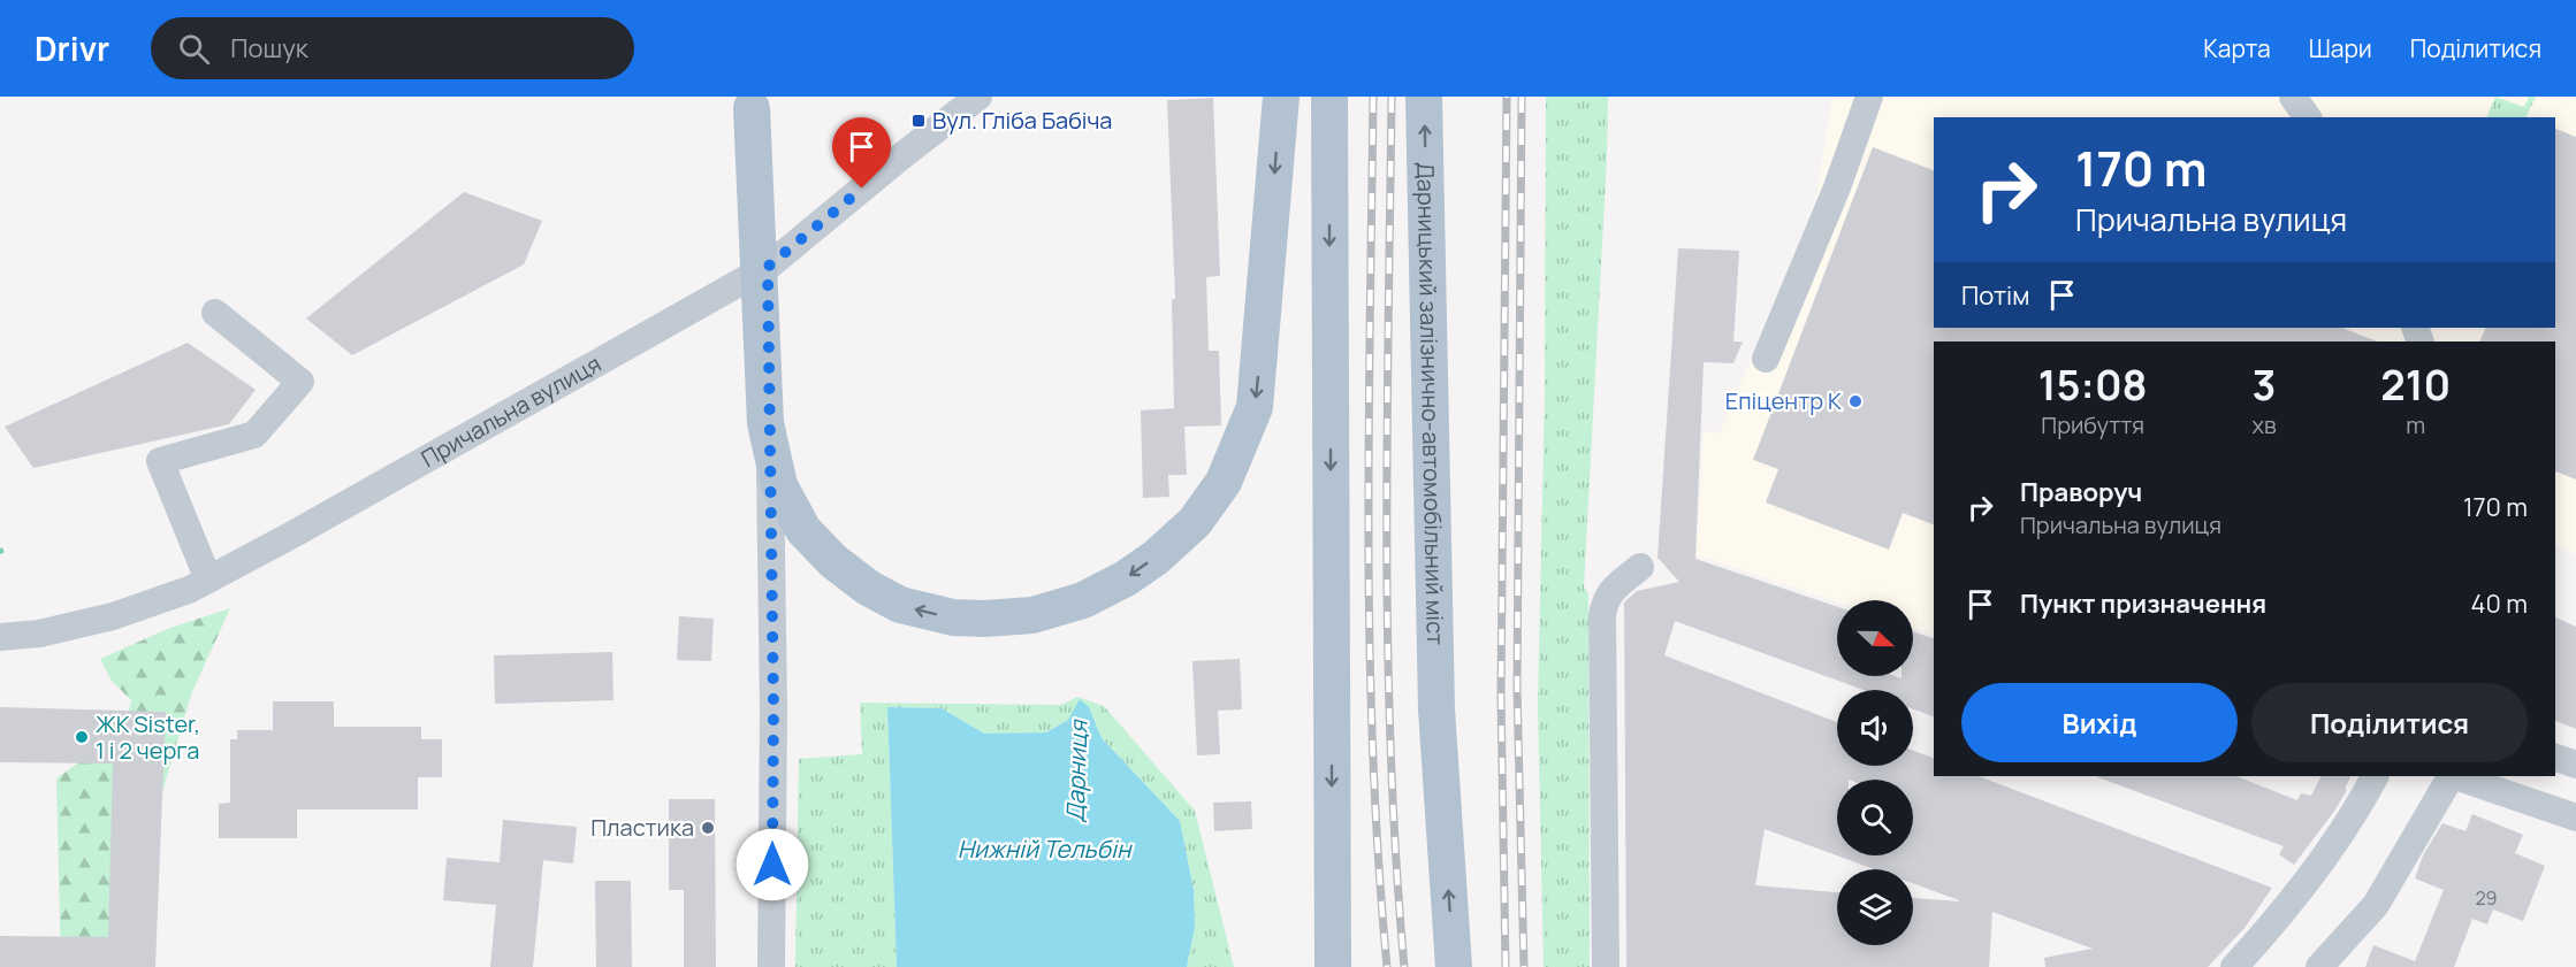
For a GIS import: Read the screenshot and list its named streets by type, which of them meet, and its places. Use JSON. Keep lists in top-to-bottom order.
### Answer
{
  "streets": {
    "main road": ["Дарницький залізнично-автомобільний міст"],
    "street": ["Причальна вулиця"]
  },
  "water": ["Дарниця", "Нижній Тельбін"],
  "places": {
    "transit": ["Вул. Гліба Бабіча"],
    "other": ["Епіцентр К", "ЖК Sister, 1 і 2 черга", "Пластика"]
  },
  "house_numbers": ["29"],
  "north": "right",
  "page": {
    "header": "Drivr",
    "search": "Пошук",
    "nav": ["Карта", "Шари", "Поділитися"],
    "turn": ["170 m", "Причальна вулиця"],
    "then": "Потім",
    "eta": [
      "15:08",
      "Прибуття",
      "3",
      "хв",
      "210",
      "m"
    ],
    "list": [
      {
        "name": "Праворуч",
        "note": "Причальна вулиця",
        "value": "170 m"
      },
      {
        "name": "Пункт призначення",
        "value": "40 m"
      }
    ],
    "buttons": ["Вихід", "Поділитися"]
  }
}
